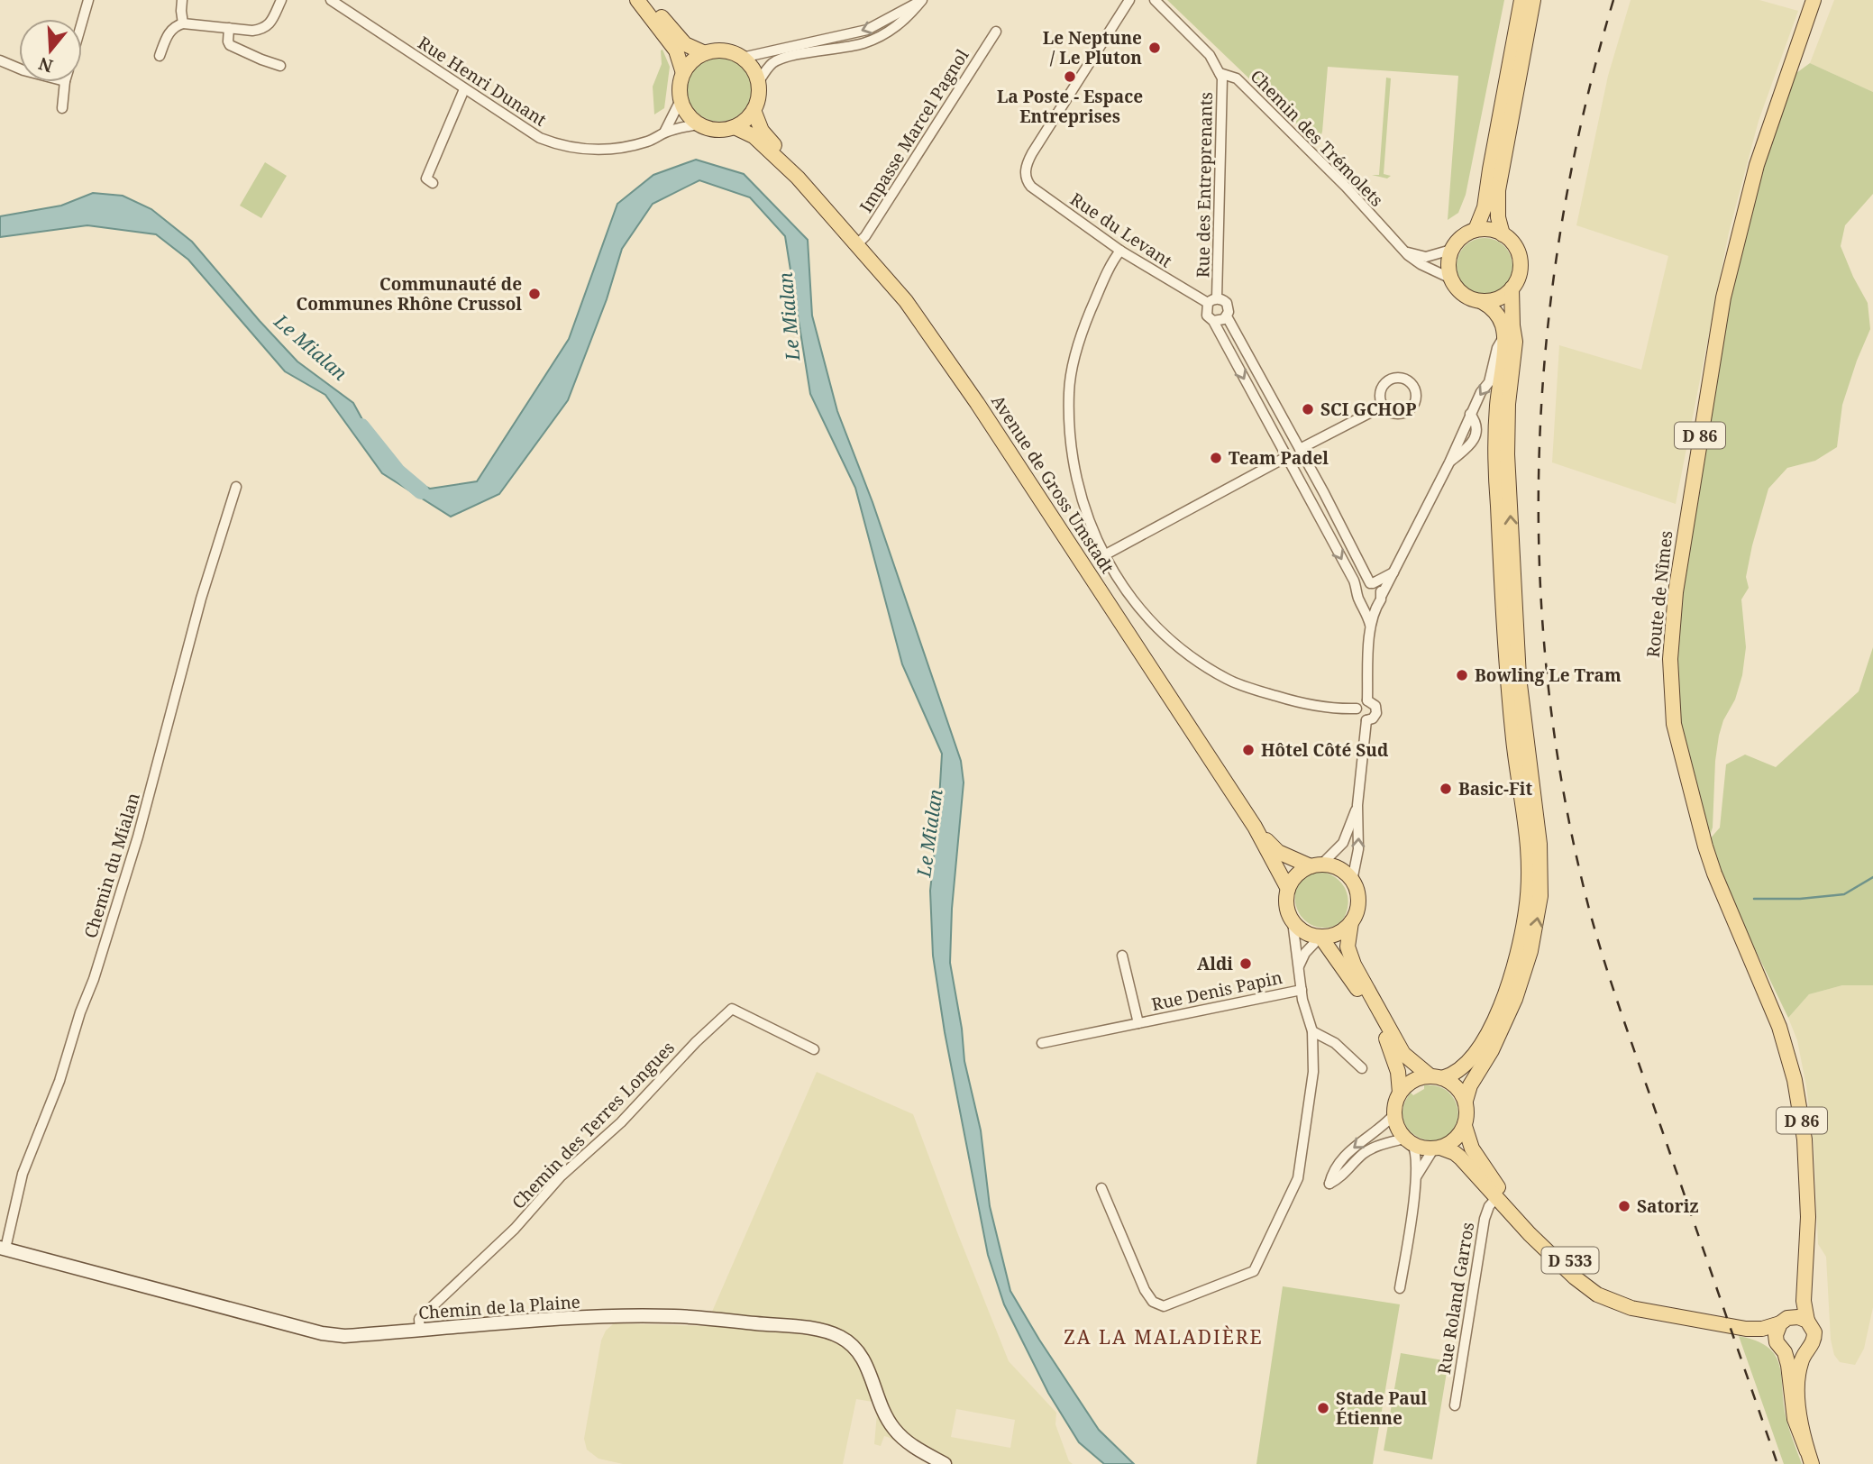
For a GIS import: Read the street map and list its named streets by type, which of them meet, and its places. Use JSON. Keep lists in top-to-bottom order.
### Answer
{
  "streets": {
    "main road": [
      "D 86",
      "Avenue de Gross Umstadt",
      "Route de Nîmes",
      "D 533"
    ],
    "street": [
      "Rue Henri Dunant",
      "Impasse Marcel Pagnol",
      "Chemin des Trémolets",
      "Rue des Entreprenants",
      "Rue du Levant",
      "Chemin du Mialan",
      "Rue Denis Papin",
      "Chemin des Terres Longues",
      "Rue Roland Garros",
      "Chemin de la Plaine"
    ]
  },
  "crossings": [
    ["Rue Henri Dunant", "Avenue de Gross Umstadt"],
    ["Impasse Marcel Pagnol", "Avenue de Gross Umstadt"],
    ["Chemin des Trémolets", "Rue des Entreprenants"],
    ["Rue des Entreprenants", "Rue du Levant"],
    ["Route de Nîmes", "D 533"],
    ["Chemin du Mialan", "Chemin de la Plaine"],
    ["Chemin des Terres Longues", "Chemin de la Plaine"],
    ["D 533", "Rue Roland Garros"]
  ],
  "districts": ["ZA LA MALADIÈRE"],
  "water": ["Le Mialan"],
  "places": [
    "Le Neptune / Le Pluton",
    "La Poste - Espace Entreprises",
    "Communauté de Communes Rhône Crussol",
    "SCI GCHOP",
    "Team Padel",
    "Bowling Le Tram",
    "Hôtel Côté Sud",
    "Basic-Fit",
    "Aldi",
    "Satoriz",
    "Stade Paul Étienne"
  ],
  "north": "bottom"
}
